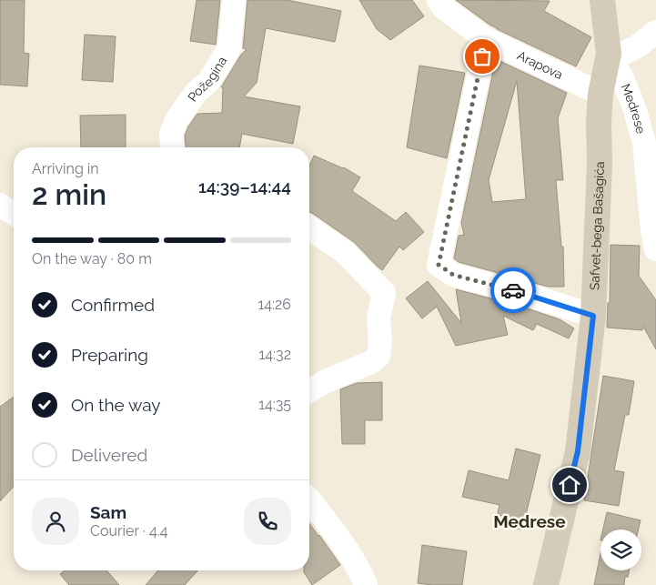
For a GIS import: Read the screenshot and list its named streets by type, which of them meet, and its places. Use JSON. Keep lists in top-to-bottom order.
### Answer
{
  "streets": {
    "street": [
      "Arapova",
      "Požegina",
      "Medrese",
      "Safvet-bega Bašagića"
    ]
  },
  "crossings": [
    ["Arapova", "Safvet-bega Bašagića"],
    ["Medrese", "Safvet-bega Bašagića"]
  ],
  "districts": ["Medrese"],
  "page": {
    "heading": ["2 min", "Arriving in", "14:39–14:44"],
    "panel": ["Sam", "Courier · 4.4"],
    "bar": "On the way · 80 m",
    "list": [
      ["Confirmed", "14:26"],
      ["Preparing", "14:32"],
      ["On the way", "14:35"],
      "Delivered"
    ]
  }
}
